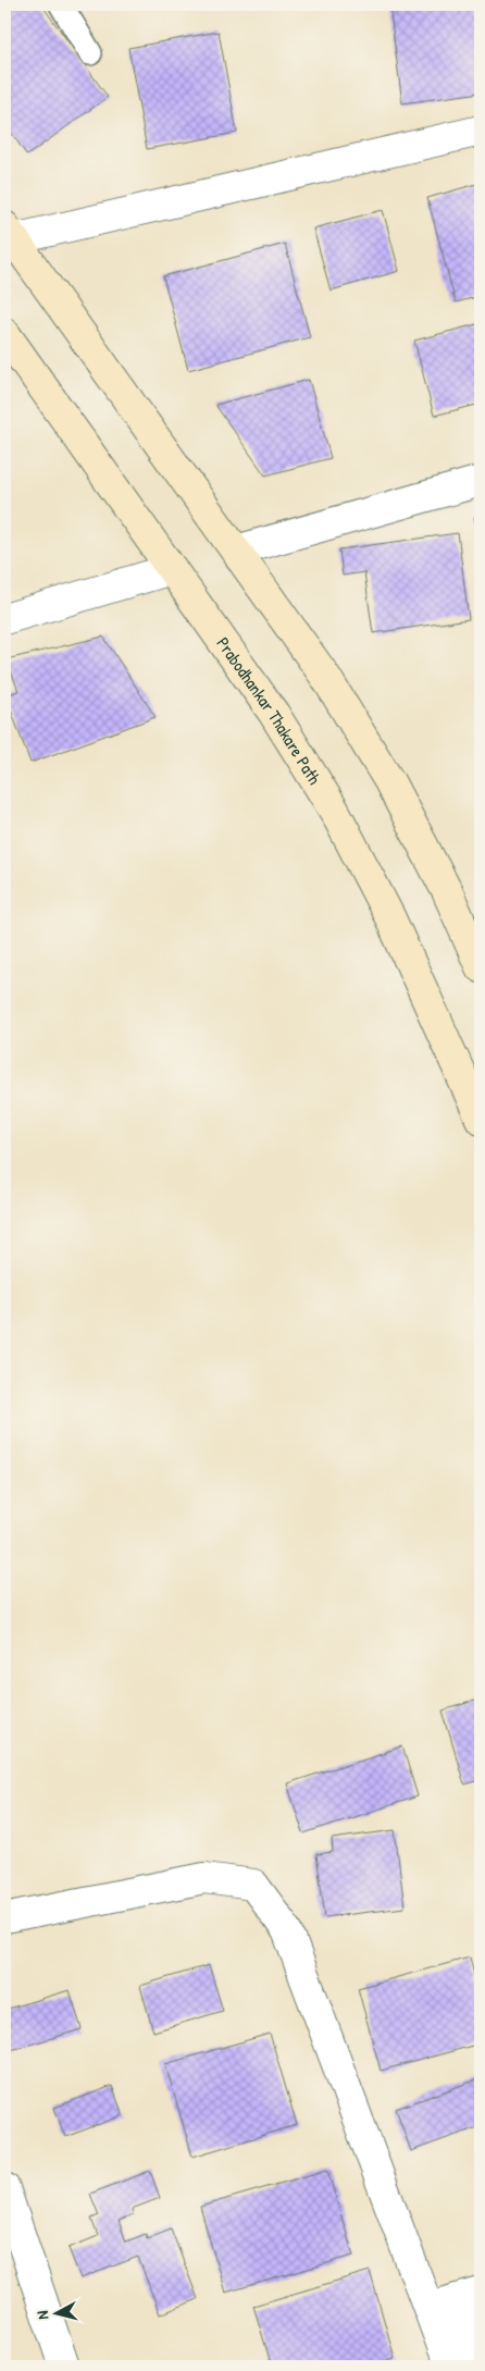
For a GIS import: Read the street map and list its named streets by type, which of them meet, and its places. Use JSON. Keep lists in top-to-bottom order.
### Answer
{
  "streets": {
    "main road": ["Prabodhankar Thakare Path"]
  },
  "north": "left"
}
